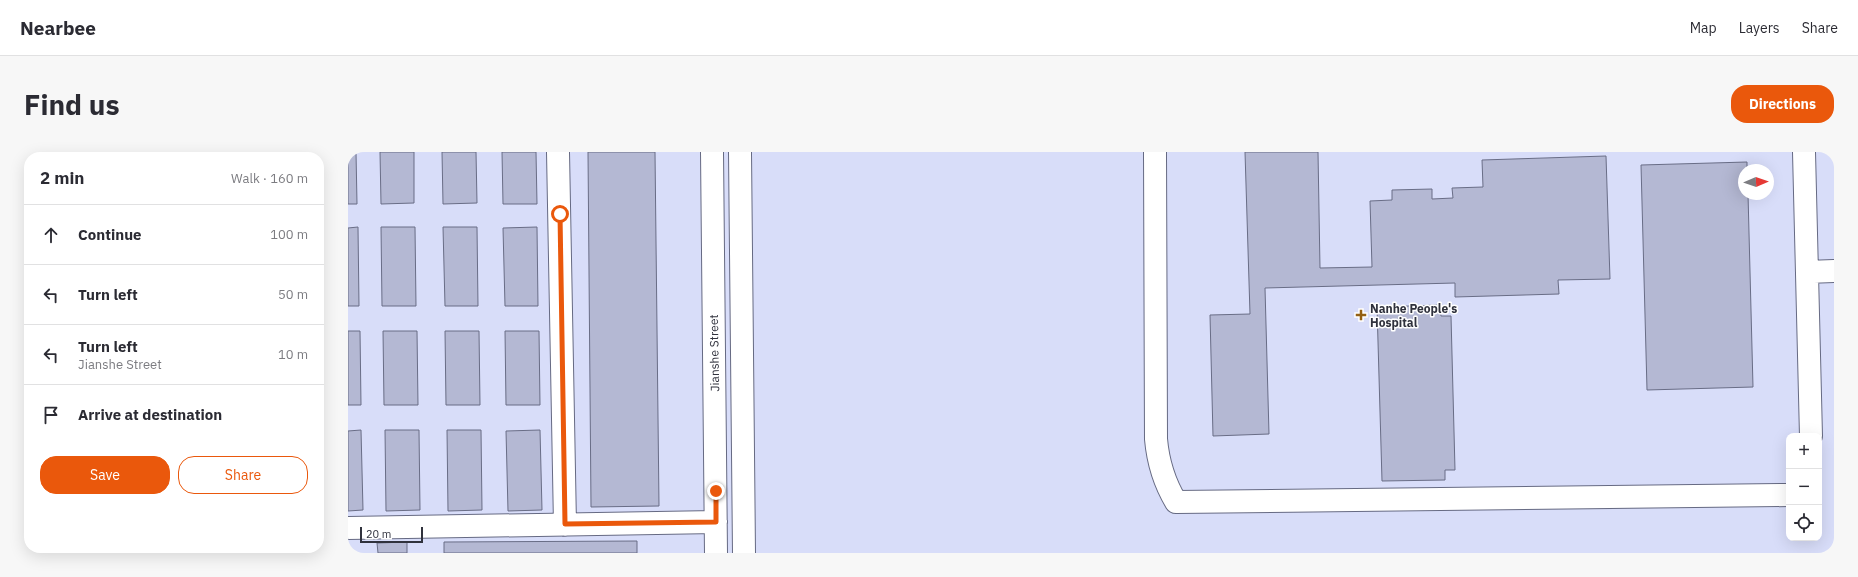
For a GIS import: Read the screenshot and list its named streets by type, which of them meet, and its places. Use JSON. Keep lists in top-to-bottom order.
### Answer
{
  "streets": {
    "street": ["Jianshe Street"]
  },
  "places": {
    "health": ["Nanhe People's Hospital"]
  },
  "scale_bar": "20 m",
  "north": "right",
  "page": {
    "header": "Nearbee",
    "nav": ["Map", "Layers", "Share"],
    "buttons": [
      "Directions",
      ["Save", "Share"]
    ],
    "title": "Find us",
    "heading": ["2 min", "Walk · 160 m"],
    "list": [
      ["Continue", "100 m"],
      ["Turn left", "50 m"],
      ["Turn left", "Jianshe Street", "10 m"],
      "Arrive at destination"
    ],
    "map_buttons": ["+", "−"],
    "scale": "20 m"
  }
}
